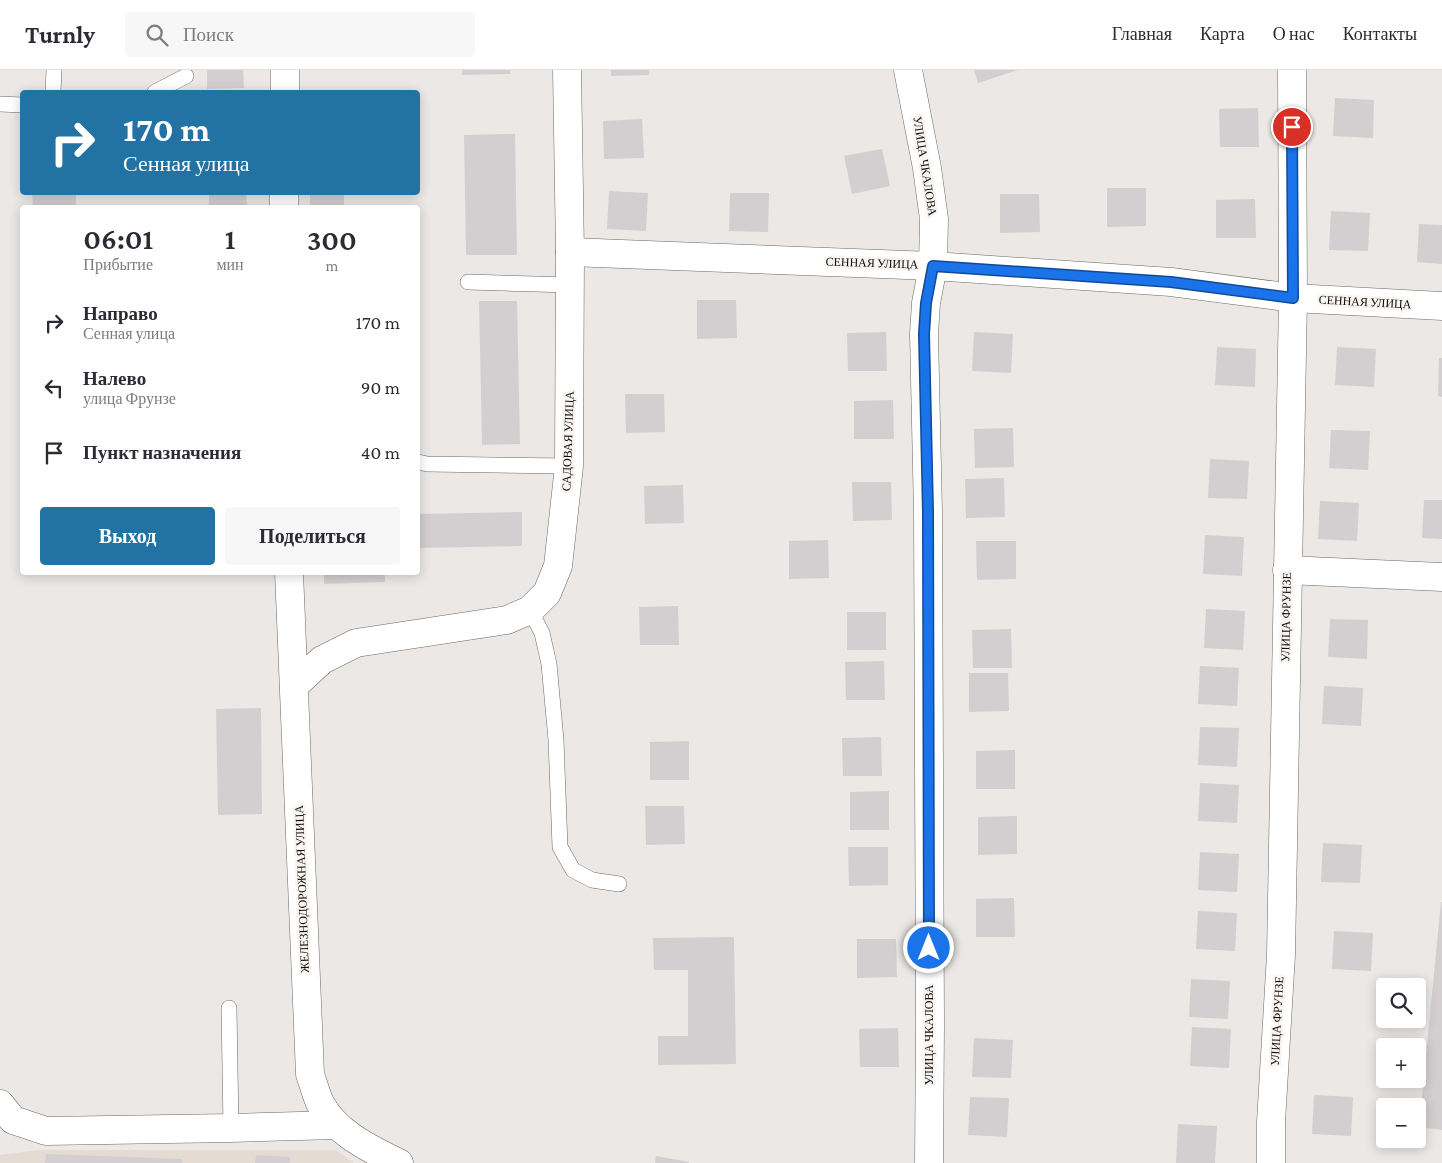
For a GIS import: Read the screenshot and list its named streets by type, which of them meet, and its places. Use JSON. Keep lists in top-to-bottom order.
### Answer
{
  "streets": {
    "street": [
      "УЛИЦА ЧКАЛОВА",
      "СЕННАЯ УЛИЦА",
      "САДОВАЯ УЛИЦА",
      "УЛИЦА ФРУНЗЕ",
      "ЖЕЛЕЗНОДОРОЖНАЯ УЛИЦА"
    ]
  },
  "crossings": [
    ["УЛИЦА ЧКАЛОВА", "СЕННАЯ УЛИЦА"],
    ["СЕННАЯ УЛИЦА", "САДОВАЯ УЛИЦА"],
    ["СЕННАЯ УЛИЦА", "УЛИЦА ФРУНЗЕ"],
    ["САДОВАЯ УЛИЦА", "ЖЕЛЕЗНОДОРОЖНАЯ УЛИЦА"]
  ],
  "page": {
    "header": "Turnly",
    "search": "Поиск",
    "nav": [
      "Главная",
      "Карта",
      "О нас",
      "Контакты"
    ],
    "turn": ["170 m", "Сенная улица"],
    "eta": [
      "06:01",
      "Прибытие",
      "1",
      "мин",
      "300",
      "m"
    ],
    "list": [
      {
        "name": "Направо",
        "note": "Сенная улица",
        "value": "170 m"
      },
      {
        "name": "Налево",
        "note": "улица Фрунзе",
        "value": "90 m"
      },
      {
        "name": "Пункт назначения",
        "value": "40 m"
      }
    ],
    "buttons": ["Выход", "Поделиться"],
    "map_buttons": ["+", "−"]
  }
}
